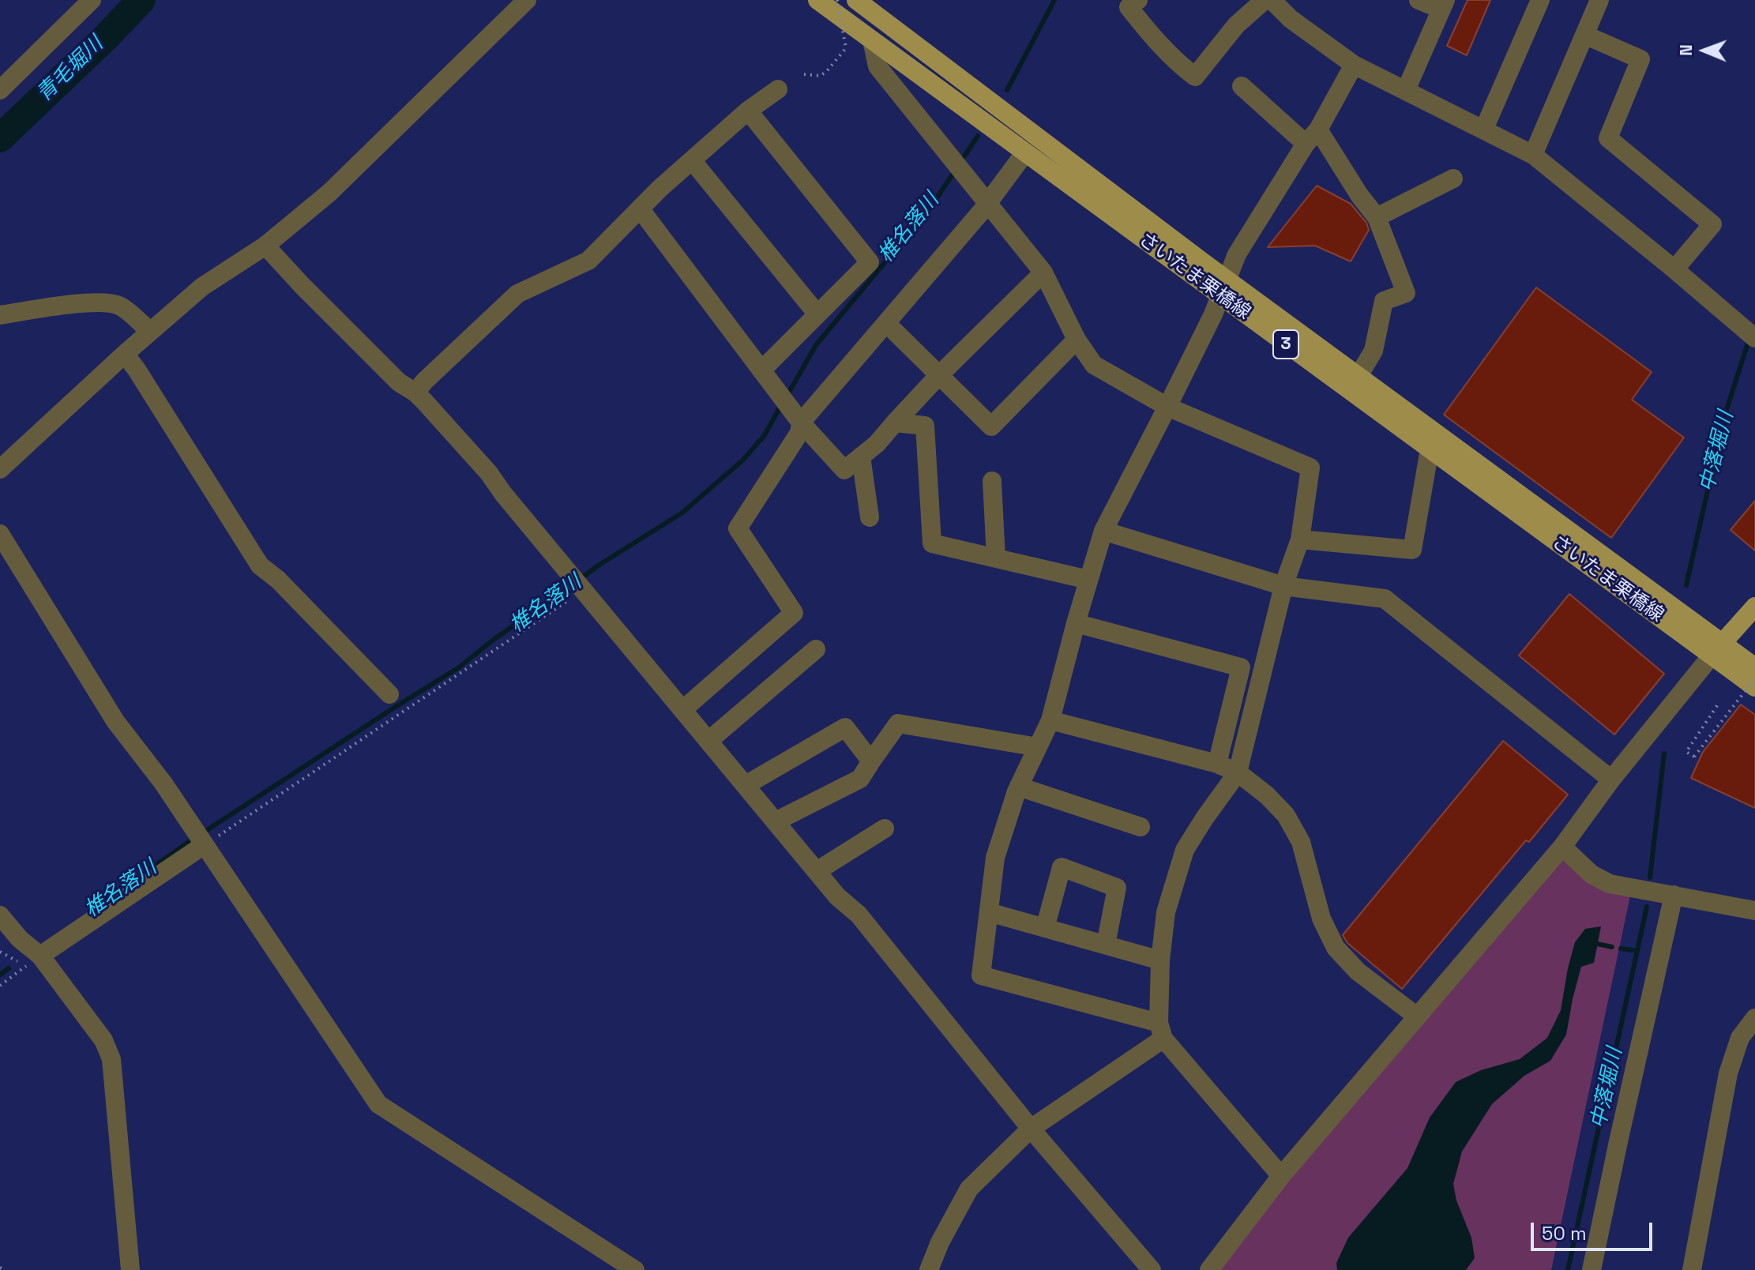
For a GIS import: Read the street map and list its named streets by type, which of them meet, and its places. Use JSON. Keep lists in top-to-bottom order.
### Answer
{
  "streets": {
    "main road": ["さいたま栗橋線", "3"]
  },
  "water": ["青毛堀川", "椎名落川", "中落堀川"],
  "scale_bar": "50 m",
  "north": "left"
}
